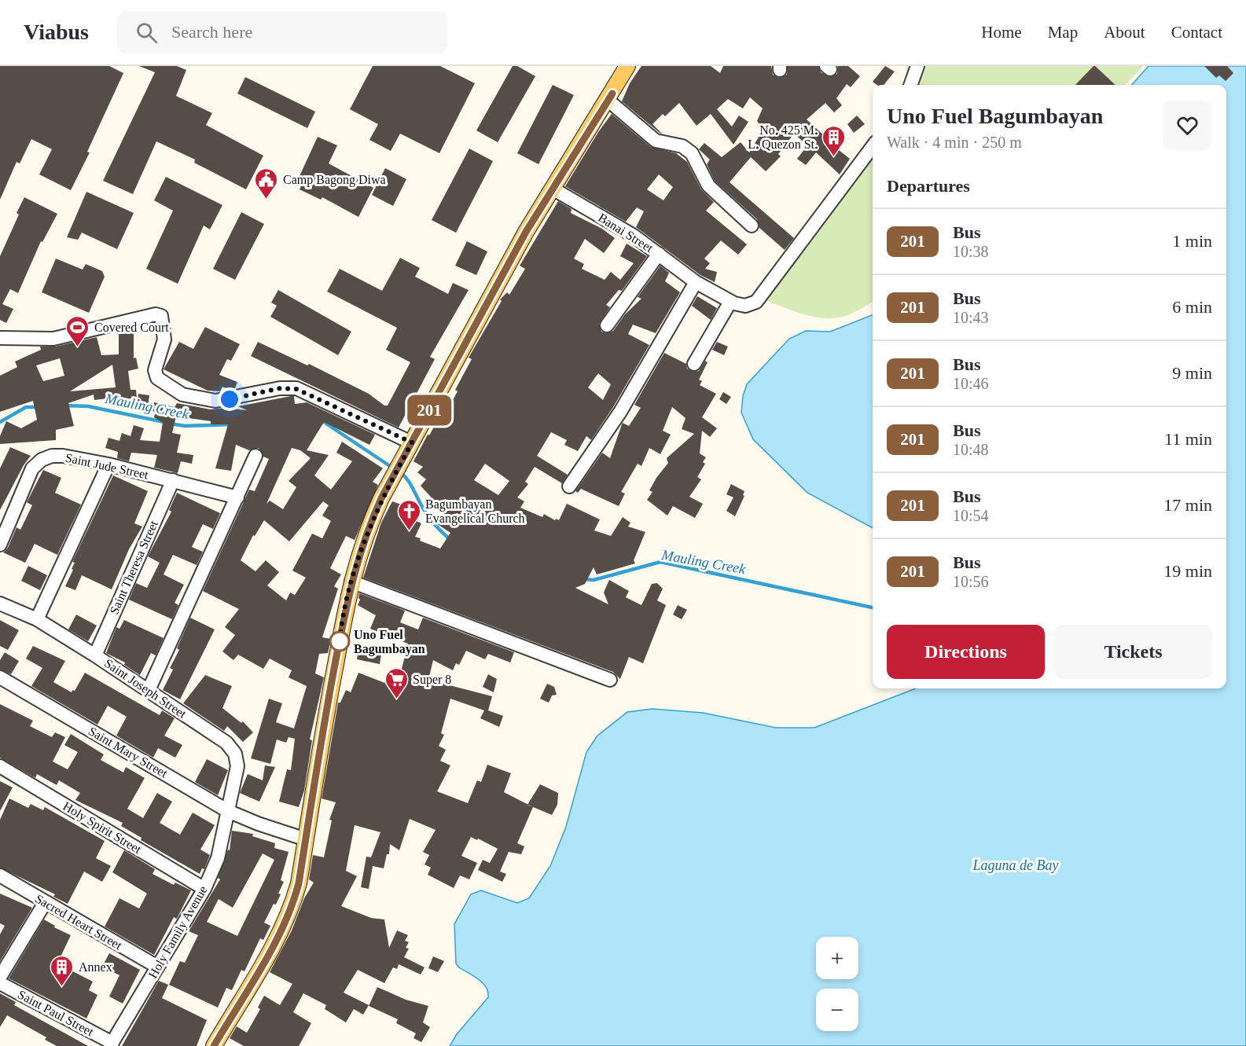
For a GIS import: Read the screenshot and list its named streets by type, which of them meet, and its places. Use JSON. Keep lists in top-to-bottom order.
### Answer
{
  "streets": {
    "street": [
      "Banai Street",
      "Saint Jude Street",
      "Saint Theresa Street",
      "Saint Joseph Street",
      "Saint Mary Street",
      "Holy Spirit Street",
      "Sacred Heart Street",
      "Holy Family Avenue",
      "Saint Paul Street"
    ]
  },
  "crossings": [
    ["Saint Jude Street", "Saint Theresa Street"],
    ["Saint Theresa Street", "Saint Joseph Street"],
    ["Saint Joseph Street", "Saint Mary Street"],
    ["Saint Joseph Street", "Holy Family Avenue"],
    ["Saint Mary Street", "Holy Family Avenue"],
    ["Holy Spirit Street", "Holy Family Avenue"],
    ["Sacred Heart Street", "Holy Family Avenue"],
    ["Holy Family Avenue", "Saint Paul Street"]
  ],
  "water": ["Mauling Creek", "Laguna de Bay"],
  "places": {
    "building": ["No. 425 M. L. Quezon St.", "Annex"],
    "public building": ["Camp Bagong Diwa"],
    "sports": ["Covered Court"],
    "church": ["Bagumbayan Evangelical Church"],
    "other": ["Uno Fuel Bagumbayan"],
    "supermarket": ["Super 8"]
  },
  "lines": ["bus line 201"],
  "page": {
    "header": "Viabus",
    "search": "Search here",
    "nav": [
      "Home",
      "Map",
      "About",
      "Contact"
    ],
    "on_map": "201",
    "heading": [
      ["Uno Fuel Bagumbayan", "Walk · 4 min · 250 m"],
      "Departures"
    ],
    "list": [
      {
        "mark": "201",
        "name": "Bus",
        "note": "10:38",
        "value": "1 min"
      },
      {
        "mark": "201",
        "name": "Bus",
        "note": "10:43",
        "value": "6 min"
      },
      {
        "mark": "201",
        "name": "Bus",
        "note": "10:46",
        "value": "9 min"
      },
      {
        "mark": "201",
        "name": "Bus",
        "note": "10:48",
        "value": "11 min"
      },
      {
        "mark": "201",
        "name": "Bus",
        "note": "10:54",
        "value": "17 min"
      },
      {
        "mark": "201",
        "name": "Bus",
        "note": "10:56",
        "value": "19 min"
      }
    ],
    "buttons": ["Directions", "Tickets"],
    "map_buttons": ["+", "−"]
  }
}
